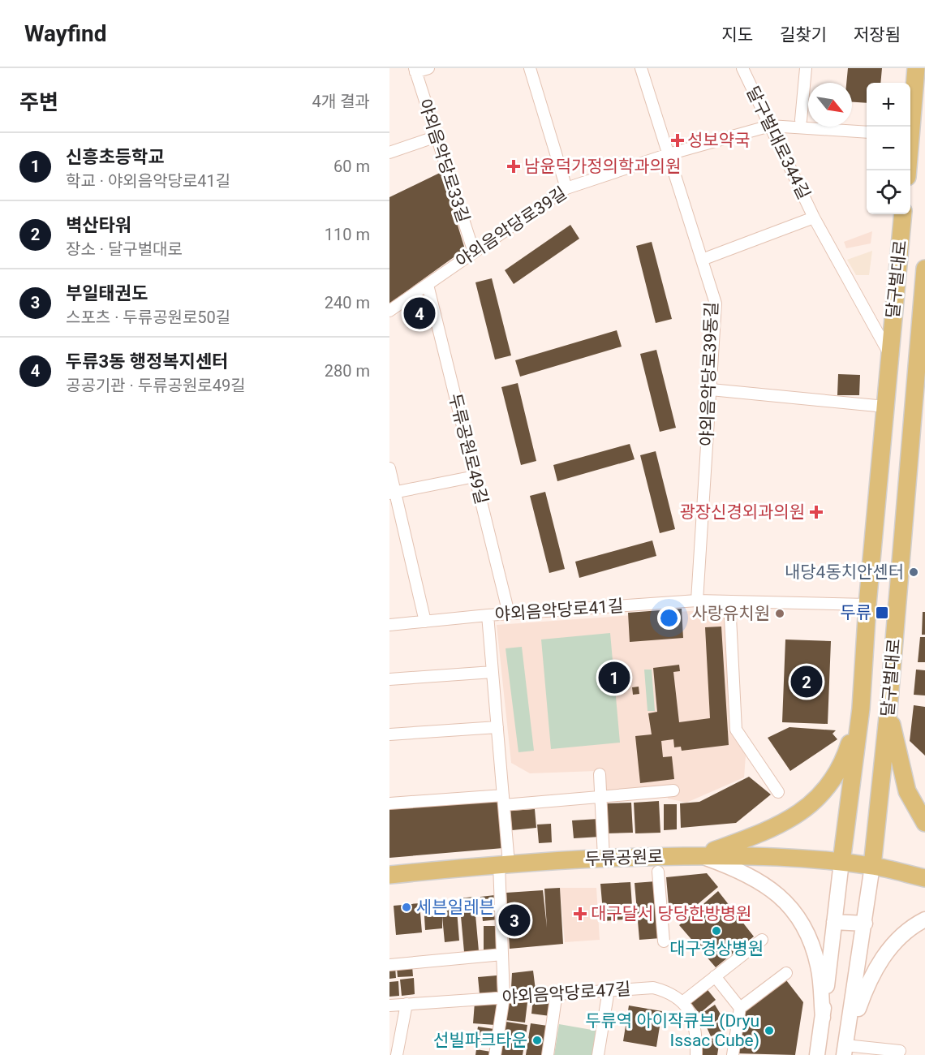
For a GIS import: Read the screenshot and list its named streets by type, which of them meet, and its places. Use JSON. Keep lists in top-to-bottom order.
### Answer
{
  "streets": {
    "main road": ["달구벌대로", "두류공원로"],
    "street": [
      "달구벌대로344길",
      "야외음악당로33길",
      "야외음악당로39길",
      "야외음악당로39동길",
      "두류공원로49길",
      "야외음악당로41길",
      "야외음악당로47길"
    ]
  },
  "crossings": [
    ["달구벌대로344길", "야외음악당로39길"],
    ["달구벌대로344길", "달구벌대로"],
    ["달구벌대로344길", "야외음악당로39동길"],
    ["야외음악당로33길", "야외음악당로39길"],
    ["야외음악당로39길", "야외음악당로39동길"],
    ["야외음악당로39길", "두류공원로49길"],
    ["달구벌대로", "야외음악당로41길"],
    ["달구벌대로", "두류공원로"],
    ["야외음악당로39동길", "야외음악당로41길"],
    ["두류공원로49길", "야외음악당로41길"]
  ],
  "places": {
    "health": [
      "성보약국",
      "남윤덕가정의학과의원",
      "광장신경외과의원",
      "대구달서 당당한방병원"
    ],
    "other": [
      "내당4동치안센터",
      "사랑유치원",
      "세븐일레븐",
      "대구경상병원",
      "두류역 아이작큐브 (Dryu Issac Cube)",
      "선빌파크타운"
    ],
    "transit": ["두류"]
  },
  "north": "bottom right",
  "page": {
    "header": "Wayfind",
    "nav": ["지도", "길찾기", "저장됨"],
    "heading": ["주변", "4개 결과"],
    "map_buttons": ["+", "−"],
    "list": [
      {
        "mark": "1",
        "name": "신흥초등학교",
        "note": "학교 · 야외음악당로41길",
        "value": "60 m"
      },
      {
        "mark": "2",
        "name": "벽산타워",
        "note": "장소 · 달구벌대로",
        "value": "110 m"
      },
      {
        "mark": "3",
        "name": "부일태권도",
        "note": "스포츠 · 두류공원로50길",
        "value": "240 m"
      },
      {
        "mark": "4",
        "name": "두류3동 행정복지센터",
        "note": "공공기관 · 두류공원로49길",
        "value": "280 m"
      }
    ],
    "pins": [
      "4",
      "1",
      "2",
      "3"
    ]
  }
}
